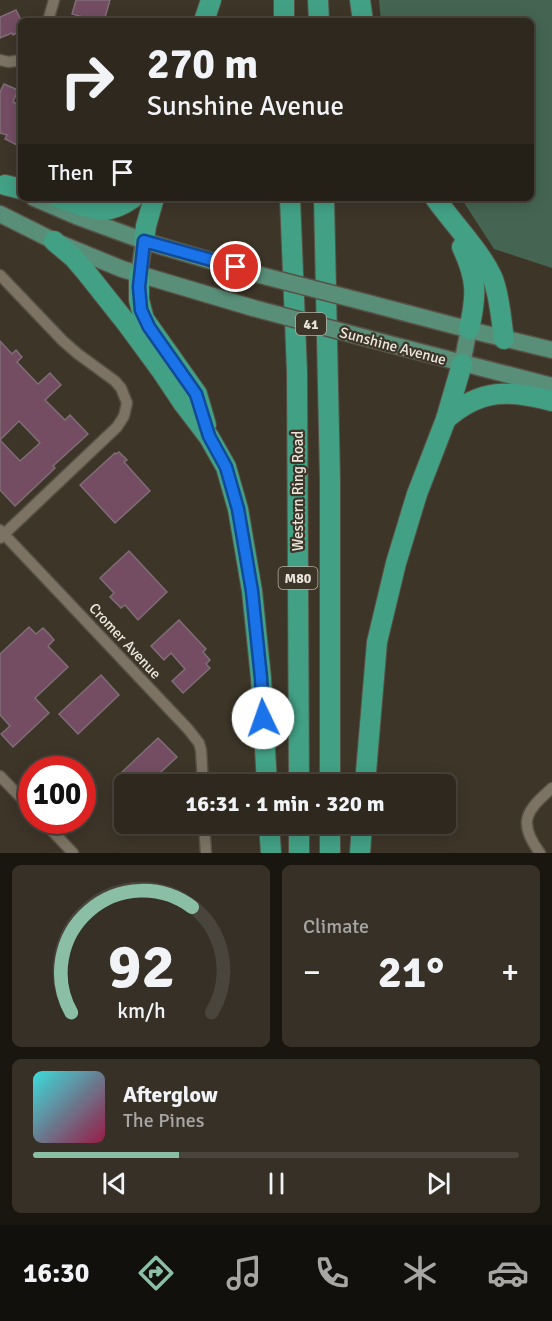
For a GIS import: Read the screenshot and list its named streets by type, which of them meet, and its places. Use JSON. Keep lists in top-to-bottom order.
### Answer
{
  "streets": {
    "highway": ["Western Ring Road", "M80"],
    "main road": ["41", "Sunshine Avenue"],
    "street": ["Cromer Avenue"]
  },
  "page": {
    "turn": ["270 m", "Sunshine Avenue"],
    "then": "Then",
    "limit": "100",
    "trip": "16:31 · 1 min · 320 m",
    "tile": "Climate",
    "heat": ["−", "21°", "+"],
    "song": ["Afterglow", "The Pines"],
    "tabs": "16:30",
    "gauge": ["92", "km/h"]
  }
}
